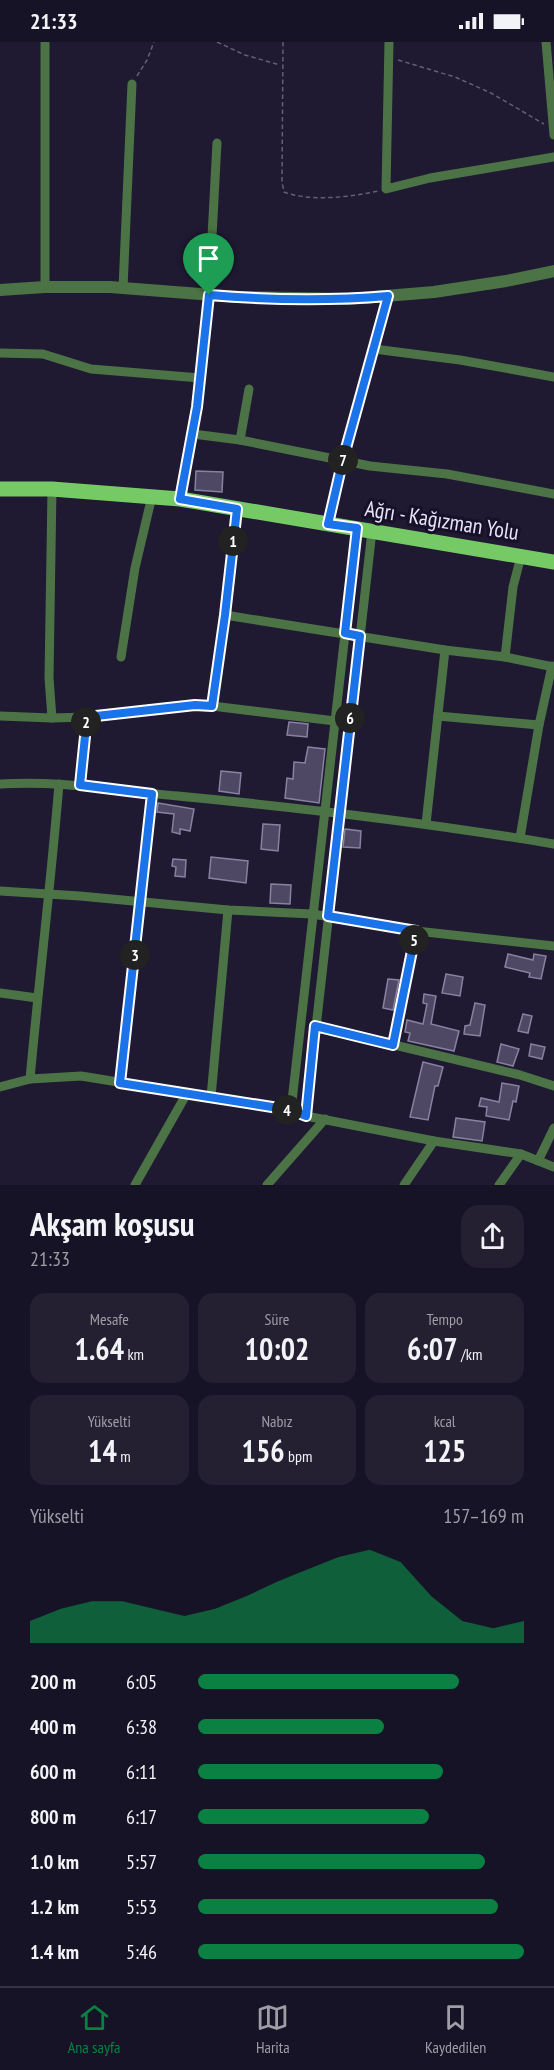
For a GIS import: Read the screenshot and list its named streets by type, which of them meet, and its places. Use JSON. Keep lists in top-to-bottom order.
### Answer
{
  "streets": {
    "main road": ["Ağrı - Kağızman Yolu"]
  },
  "page": {
    "status": "21:33",
    "pins": [
      "7",
      "1",
      "6",
      "2",
      "5",
      "3",
      "4"
    ],
    "heading": ["Akşam koşusu", "21:33"],
    "stats": [
      ["Mesafe", "1.64 km"],
      ["Süre", "10:02"],
      ["Tempo", "6:07 /km"],
      ["Yükselti", "14 m"],
      ["Nabız", "156 bpm"],
      ["kcal", "125"]
    ],
    "chart": ["Yükselti", "157–169 m"],
    "list": [
      {
        "name": "200 m",
        "note": "6:05"
      },
      {
        "name": "400 m",
        "note": "6:38"
      },
      {
        "name": "600 m",
        "note": "6:11"
      },
      {
        "name": "800 m",
        "note": "6:17"
      },
      {
        "name": "1.0 km",
        "note": "5:57"
      },
      {
        "name": "1.2 km",
        "note": "5:53"
      },
      {
        "name": "1.4 km",
        "note": "5:46"
      }
    ],
    "tabs": ["Ana sayfa", "Harita", "Kaydedilen"]
  }
}
